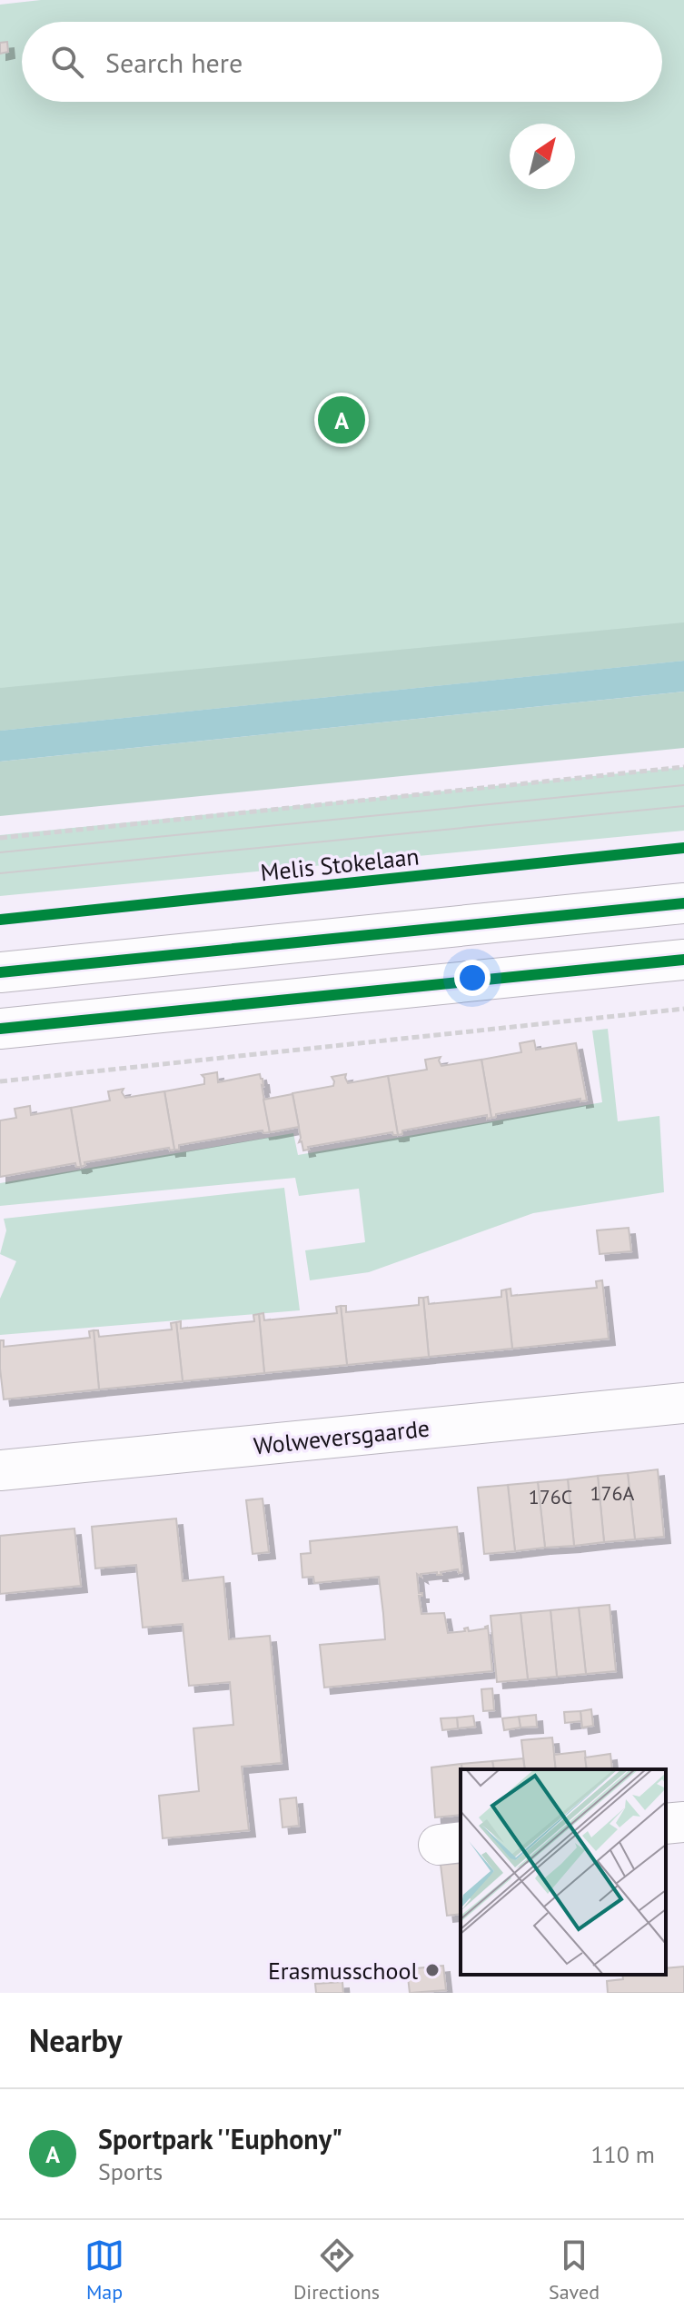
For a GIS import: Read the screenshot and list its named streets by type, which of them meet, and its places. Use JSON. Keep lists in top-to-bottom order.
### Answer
{
  "streets": {
    "street": ["Wolweversgaarde"],
    "cycle path": ["Melis Stokelaan"]
  },
  "places": ["Erasmusschool"],
  "house_numbers": ["176A", "176C"],
  "north": "top right",
  "page": {
    "search": "Search here",
    "pins": "A",
    "heading": "Nearby",
    "list": [
      {
        "mark": "A",
        "name": "Sportpark ''Euphony\"",
        "note": "Sports",
        "value": "110 m"
      }
    ],
    "nav": ["Map", "Directions", "Saved"]
  }
}
